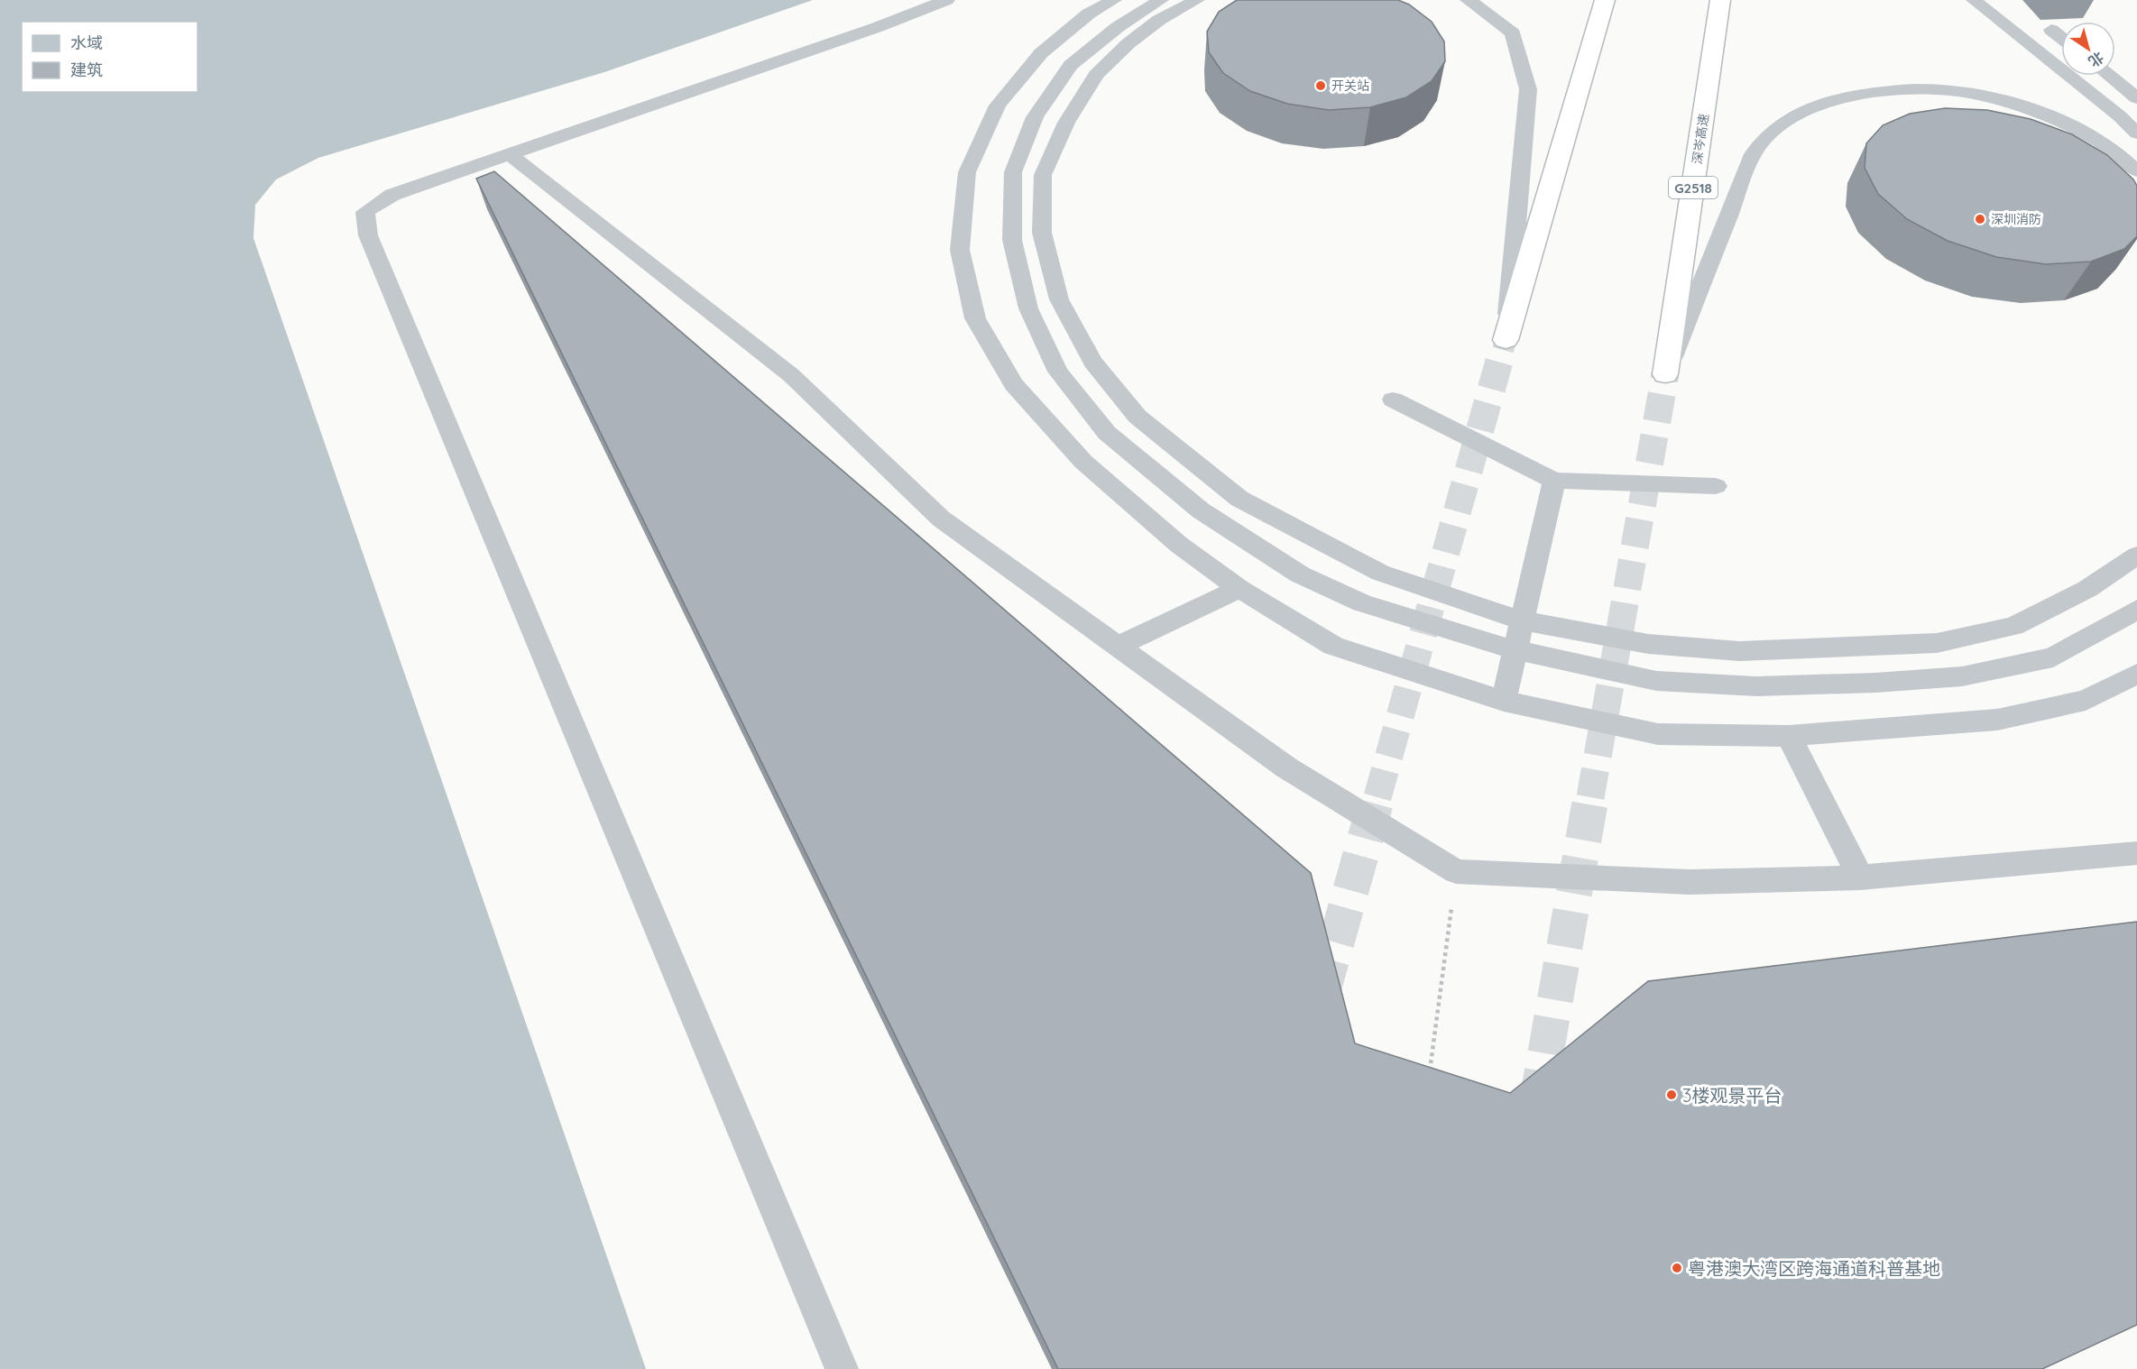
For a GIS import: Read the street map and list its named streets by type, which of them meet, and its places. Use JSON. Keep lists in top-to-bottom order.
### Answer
{
  "streets": {
    "highway": ["深岑高速", "G2518"]
  },
  "places": [
    "开关站",
    "深圳消防",
    "3楼观景平台",
    "粤港澳大湾区跨海通道科普基地"
  ],
  "legend": ["水域", "建筑"],
  "north": "bottom right"
}
